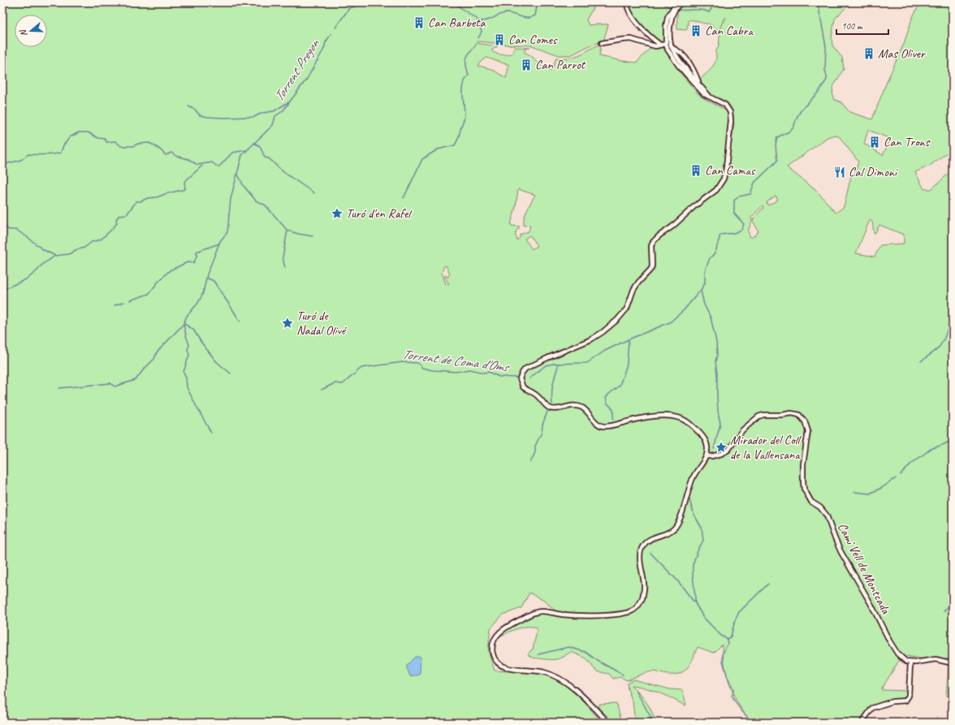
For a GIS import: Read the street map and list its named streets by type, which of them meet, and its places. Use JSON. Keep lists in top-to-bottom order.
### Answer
{
  "streets": {
    "street": ["Camí Vell de Montcada"]
  },
  "water": ["Torrent Pregon", "Torrent de Coma d'Oms"],
  "places": {
    "building": [
      "Can Barbeta",
      "Can Cabra",
      "Can Comes",
      "Mas Oliver",
      "Can Parrot",
      "Can Trons",
      "Can Camas"
    ],
    "restaurant": ["Cal Dimoni"],
    "place": ["Turó d'en Rafel", "Turó de Nadal Olivé", "Mirador del Coll de la Vallensana"]
  },
  "scale_bar": "100 m",
  "north": "left"
}
